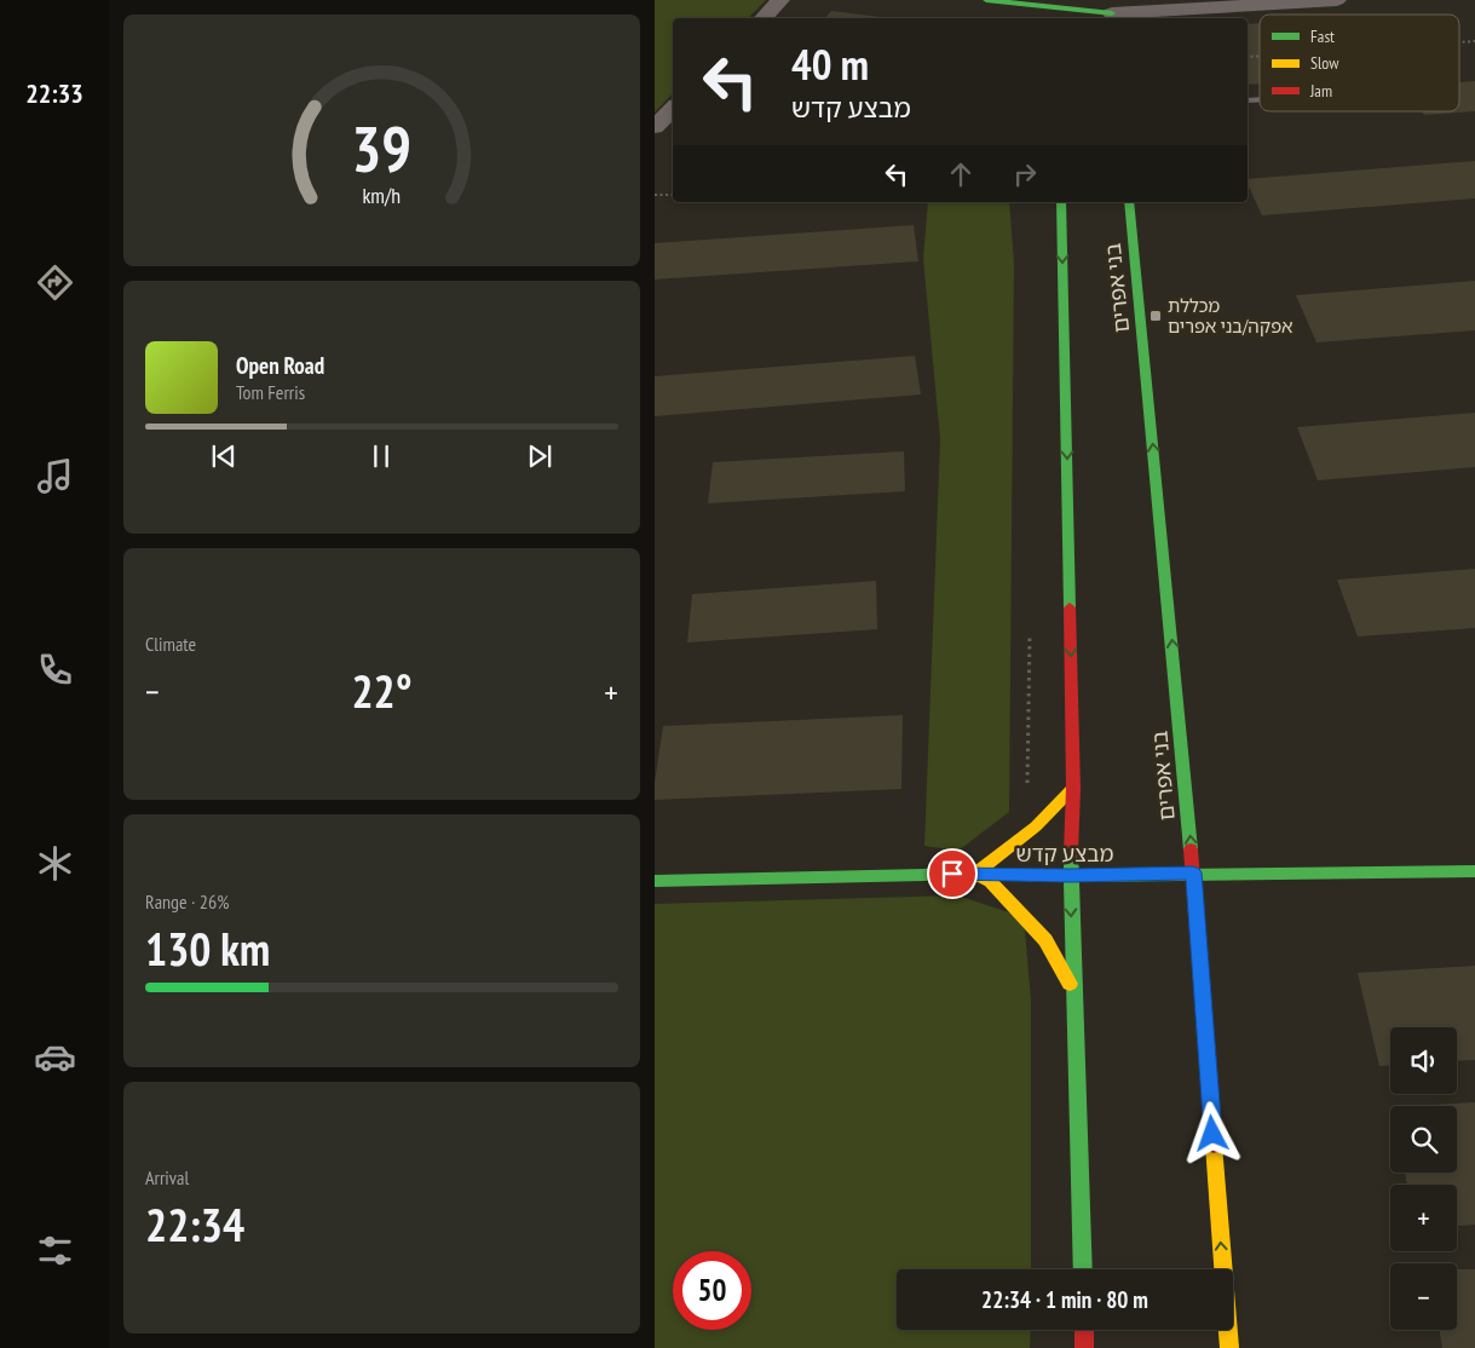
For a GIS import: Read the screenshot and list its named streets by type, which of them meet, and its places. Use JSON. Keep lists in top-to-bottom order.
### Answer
{
  "streets": {
    "main road": ["בני אפרים", "מבצע קדש"]
  },
  "crossings": [
    ["בני אפרים", "מבצע קדש"]
  ],
  "places": {
    "transit": ["מכללת אפקה/בני אפרים"]
  },
  "legend": ["Fast", "Slow", "Jam"],
  "page": {
    "tabs": "22:33",
    "turn": ["40 m", "מבצע קדש"],
    "song": ["Open Road", "Tom Ferris"],
    "tile": [
      "Climate",
      ["Range · 26%", "130 km"],
      ["Arrival", "22:34"]
    ],
    "heat": ["−", "22°", "+"],
    "map_buttons": ["+", "−"],
    "limit": "50",
    "trip": "22:34 · 1 min · 80 m",
    "gauge": ["39", "km/h"]
  }
}
